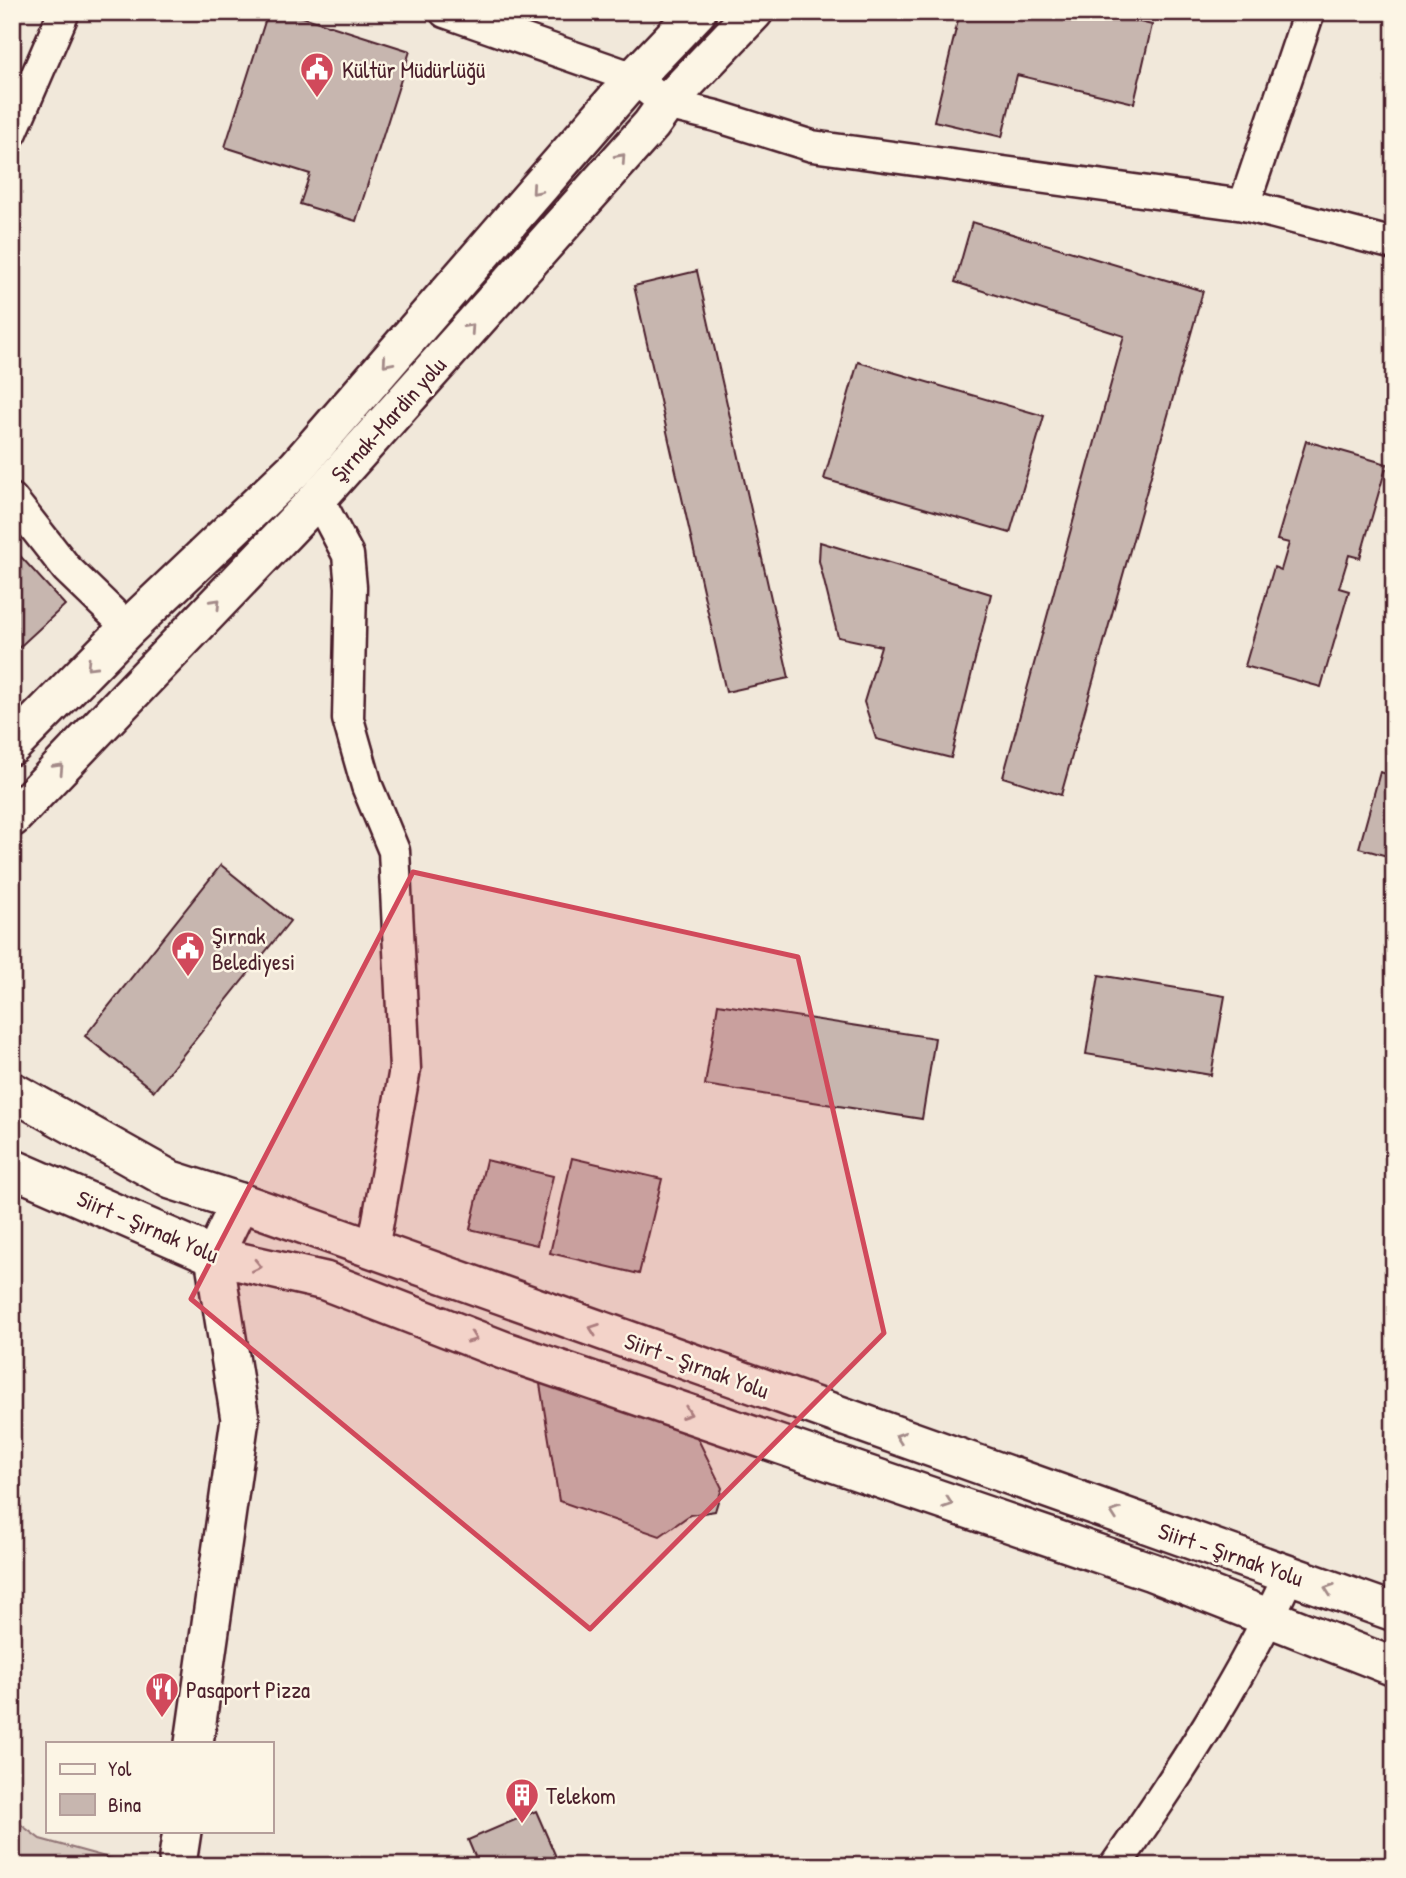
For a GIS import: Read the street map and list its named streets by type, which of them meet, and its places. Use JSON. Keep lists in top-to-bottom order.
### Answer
{
  "streets": {
    "street": ["Şırnak-Mardin yolu", "Siirt - Şırnak Yolu"]
  },
  "places": {
    "public building": ["Kültür Müdürlüğü", "Şırnak Belediyesi"],
    "restaurant": ["Pasaport Pizza"],
    "building": ["Telekom"]
  },
  "legend": ["Yol", "Bina"]
}
